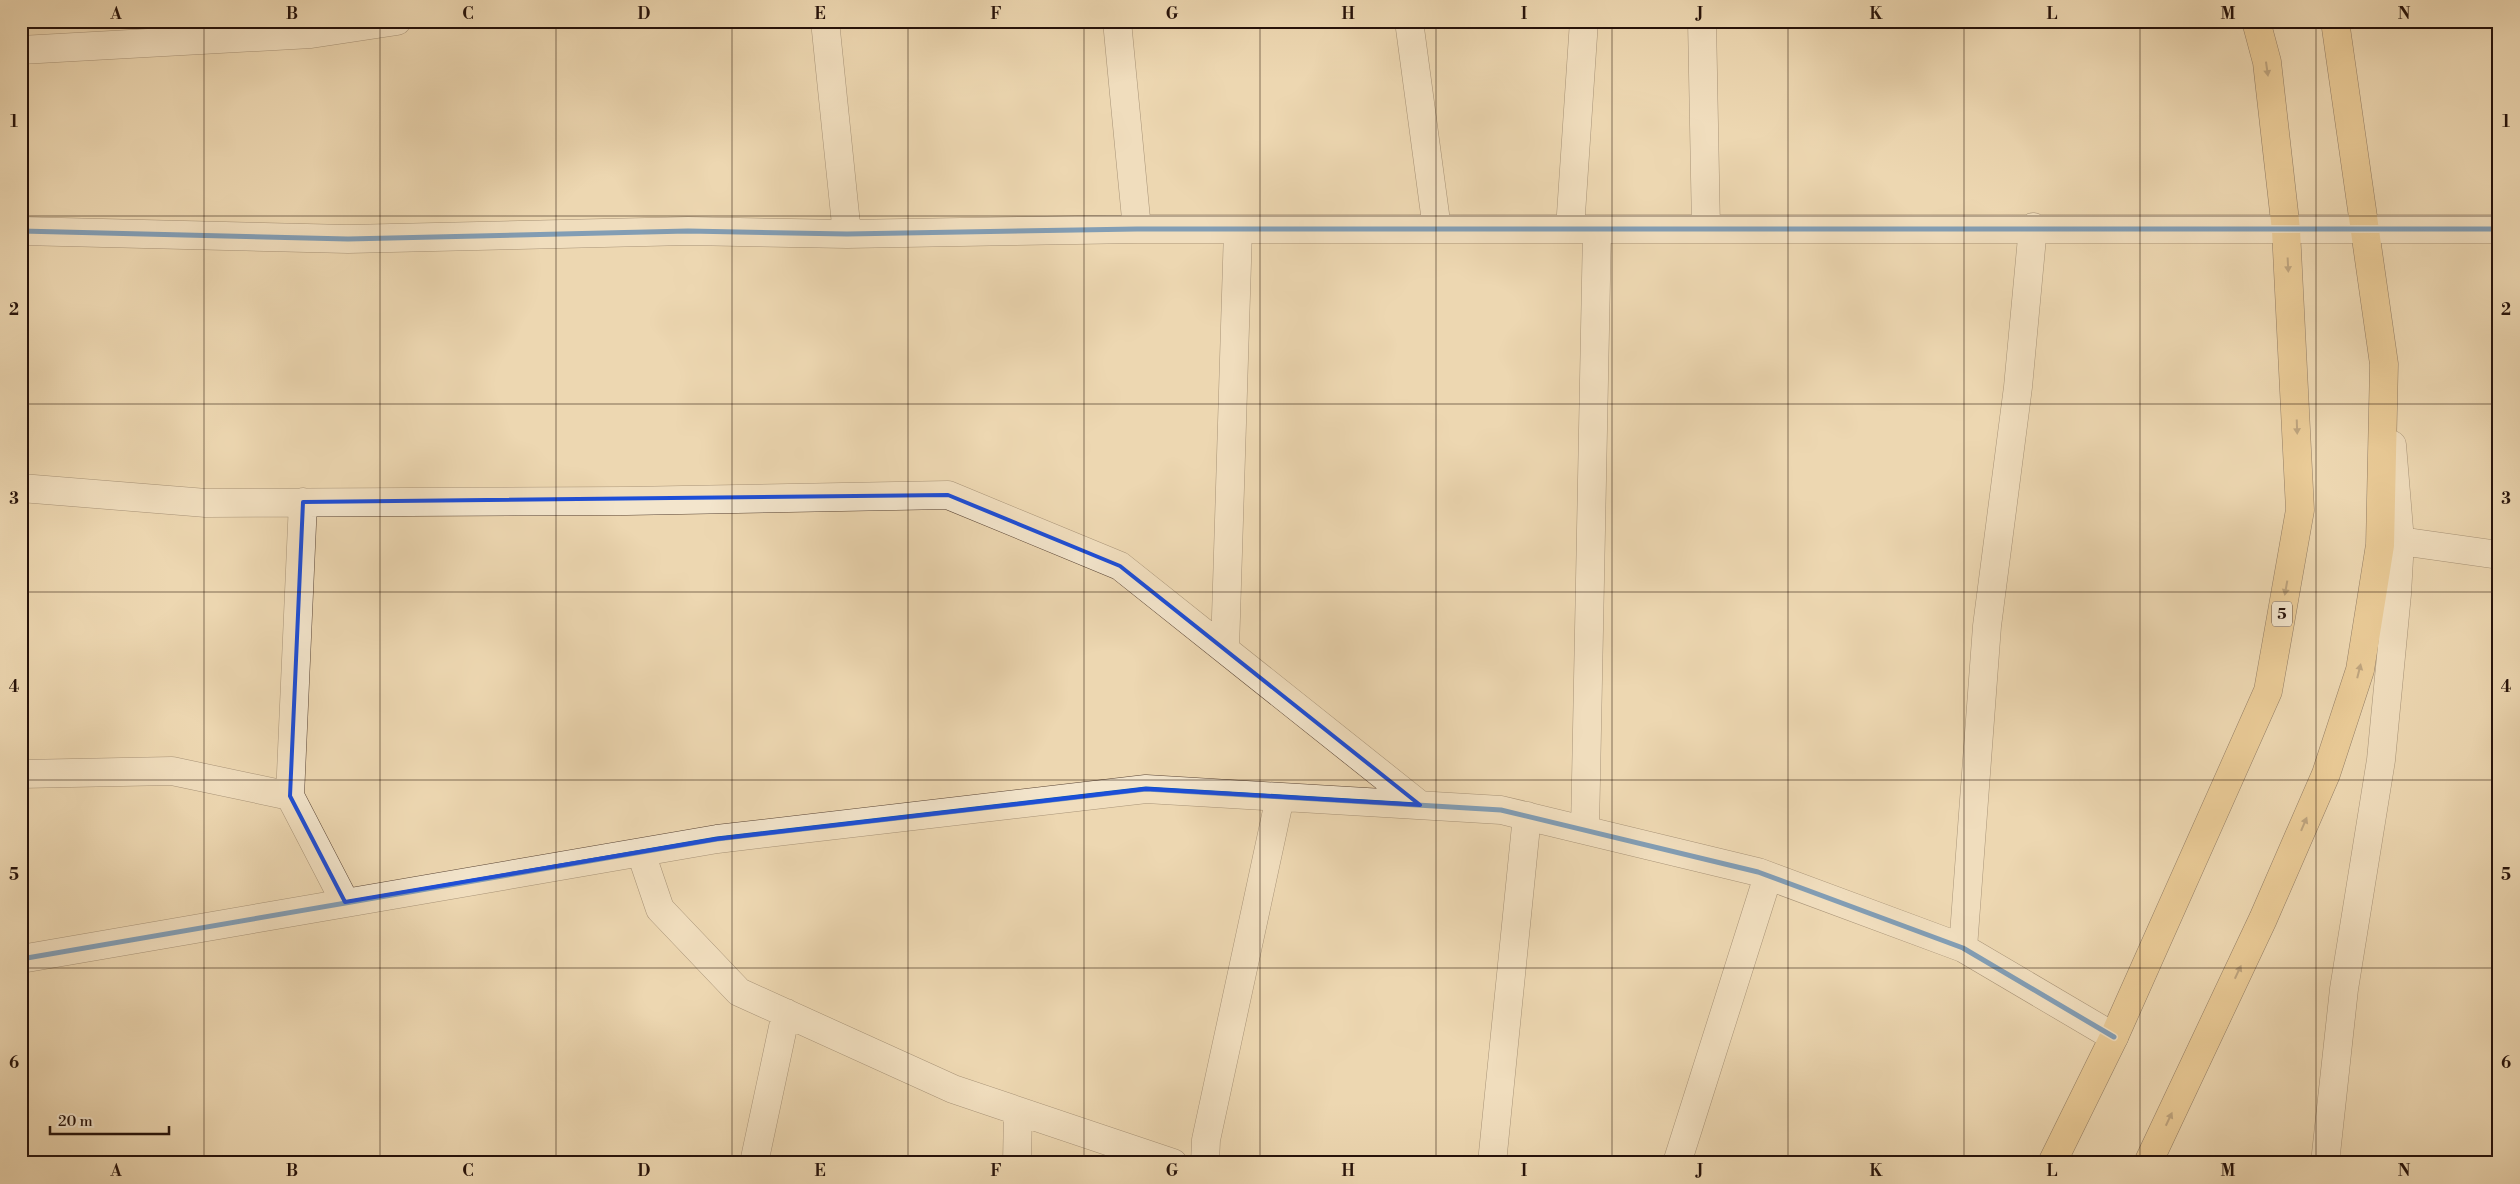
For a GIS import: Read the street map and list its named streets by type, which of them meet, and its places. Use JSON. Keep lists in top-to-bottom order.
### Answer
{
  "streets": {
    "highway": ["5"]
  },
  "scale_bar": "20 m",
  "grid": {
    "columns": [
      "A",
      "B",
      "C",
      "D",
      "E",
      "F",
      "G",
      "H",
      "I",
      "J",
      "K",
      "L",
      "M",
      "N"
    ],
    "rows": [
      "1",
      "2",
      "3",
      "4",
      "5",
      "6"
    ]
  }
}
